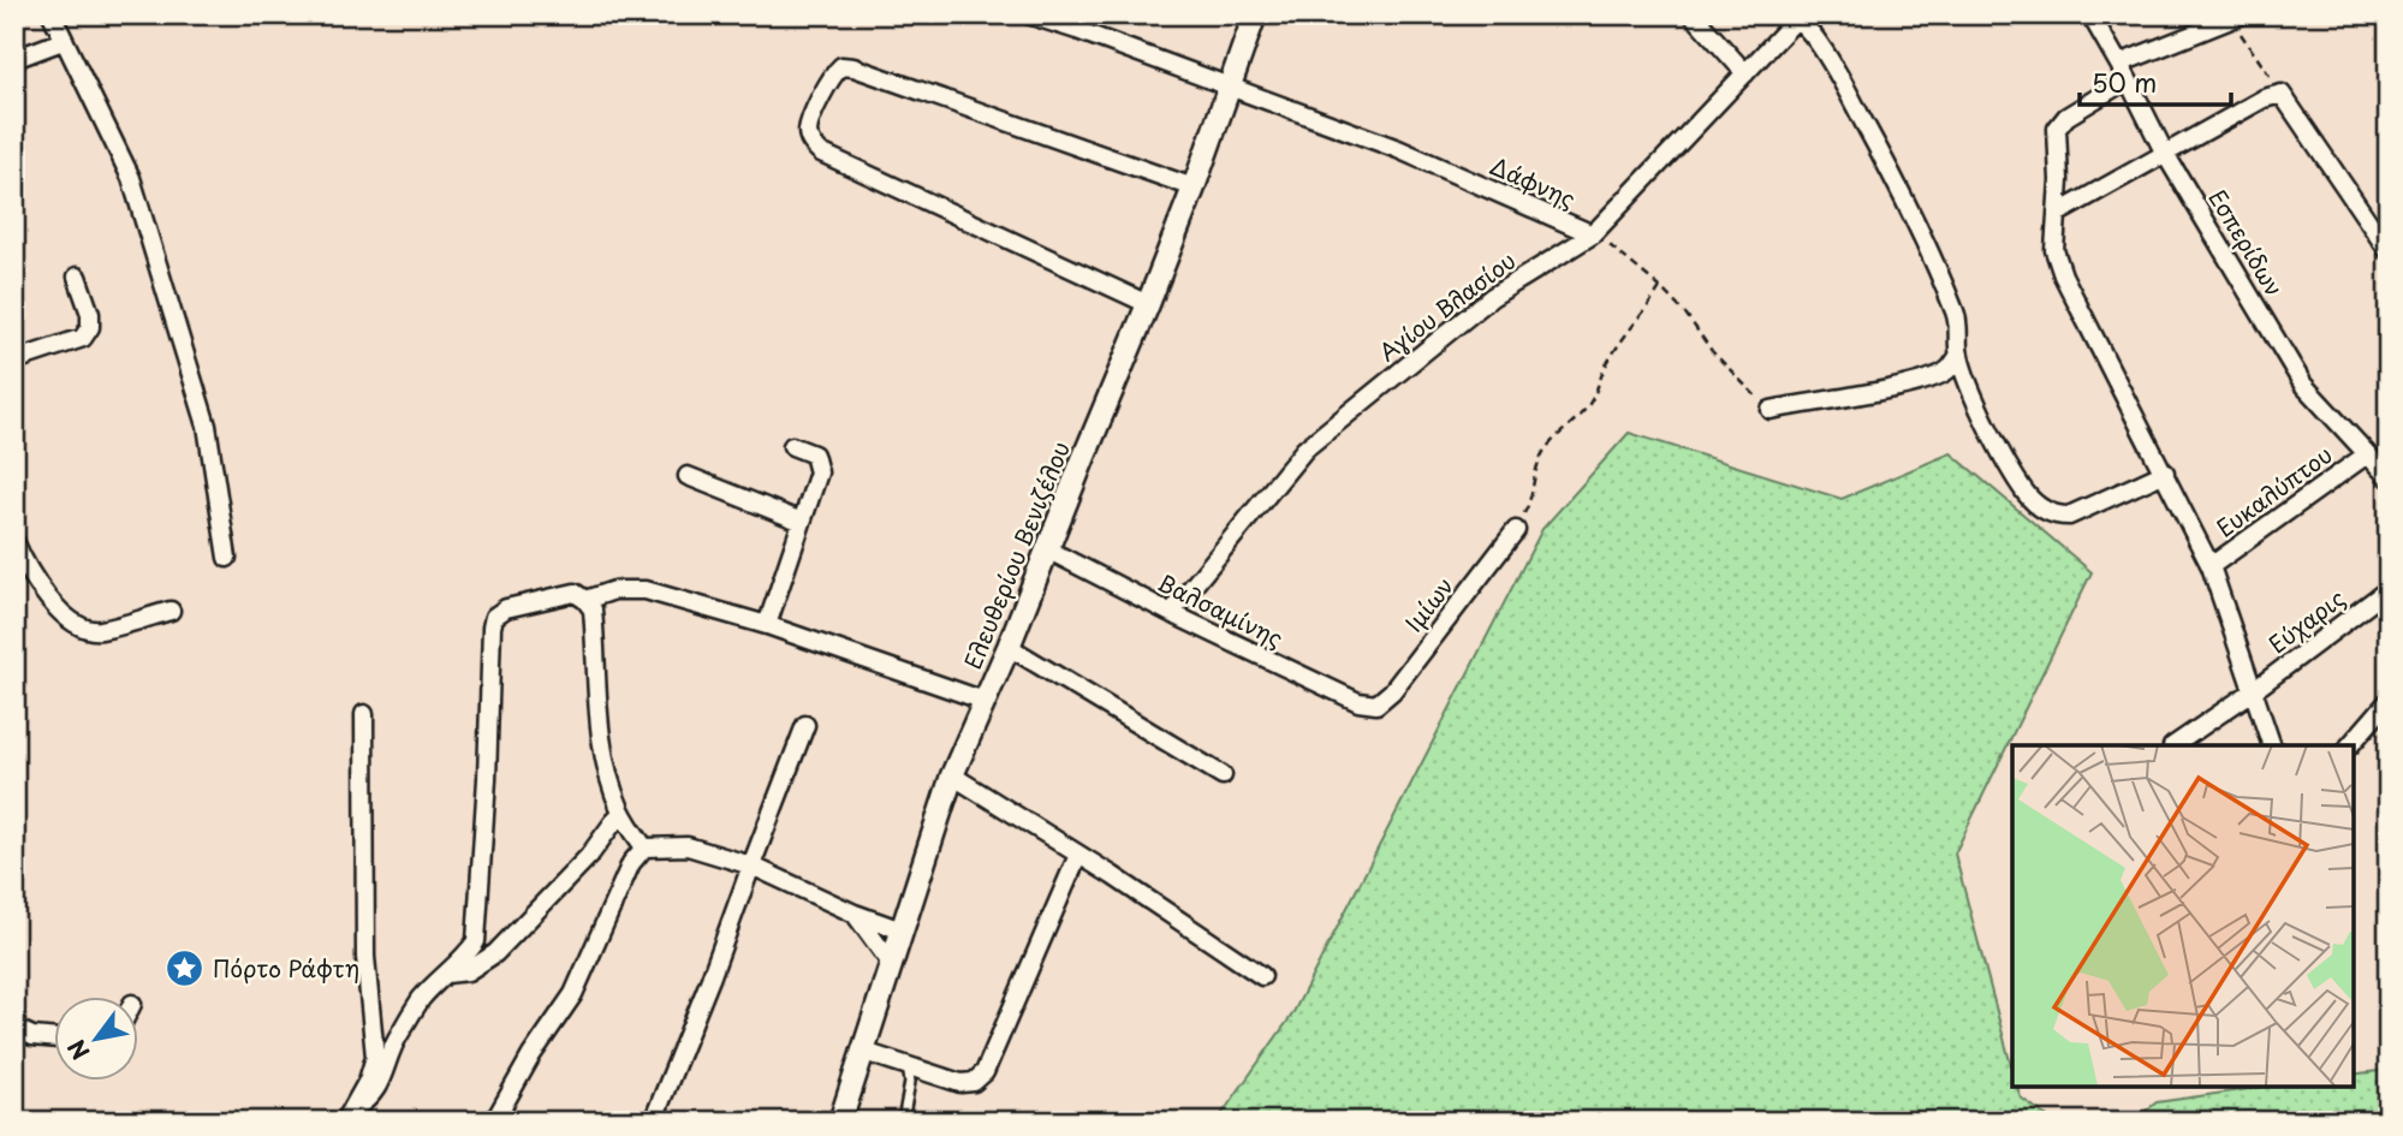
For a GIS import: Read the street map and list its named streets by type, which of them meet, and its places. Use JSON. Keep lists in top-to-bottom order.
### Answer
{
  "streets": {
    "street": [
      "Δάφνης",
      "Εσπερίδων",
      "Αγίου Βλασίου",
      "Ευκαλύπτου",
      "Ελευθερίου Βενιζέλου",
      "Ιμίων",
      "Βαλσαμίνης",
      "Εύχαρις"
    ]
  },
  "crossings": [
    ["Δάφνης", "Αγίου Βλασίου"],
    ["Δάφνης", "Ελευθερίου Βενιζέλου"],
    ["Εσπερίδων", "Ευκαλύπτου"],
    ["Αγίου Βλασίου", "Βαλσαμίνης"],
    ["Ελευθερίου Βενιζέλου", "Βαλσαμίνης"],
    ["Ιμίων", "Βαλσαμίνης"]
  ],
  "places": {
    "place": ["Πόρτο Ράφτη"]
  },
  "scale_bar": "50 m",
  "north": "bottom left"
}
